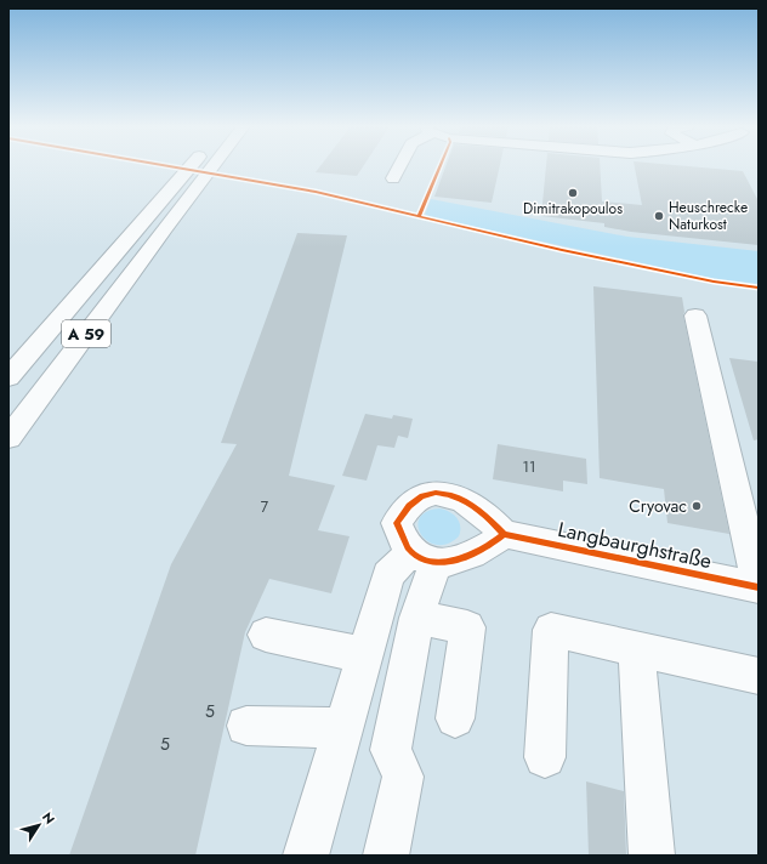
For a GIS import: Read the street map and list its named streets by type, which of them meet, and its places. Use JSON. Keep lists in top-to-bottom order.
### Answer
{
  "streets": {
    "main road": ["A 59", "Langbaurghstraße"]
  },
  "places": ["Dimitrakopoulos", "Heuschrecke Naturkost", "Cryovac"],
  "house_numbers": [
    "11",
    "7",
    "5",
    "5"
  ],
  "north": "top right"
}
